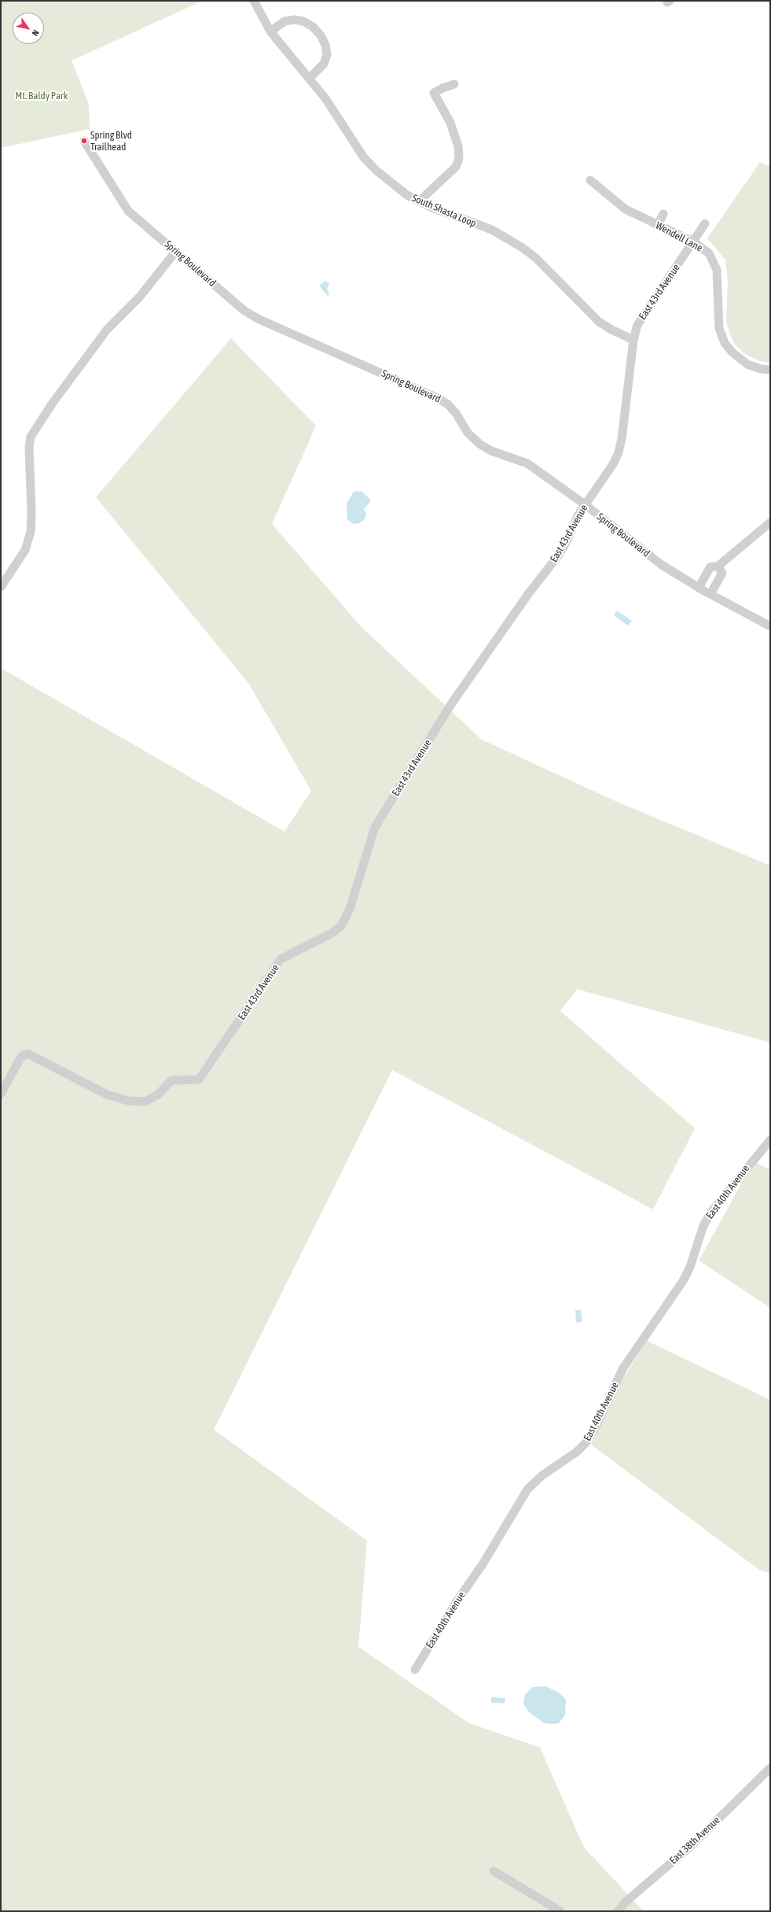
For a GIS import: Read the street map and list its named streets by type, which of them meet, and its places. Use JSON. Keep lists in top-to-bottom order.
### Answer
{
  "streets": {
    "street": [
      "South Shasta Loop",
      "Wendell Lane",
      "Spring Boulevard",
      "East 43rd Avenue",
      "East 40th Avenue",
      "East 38th Avenue"
    ]
  },
  "crossings": [
    ["South Shasta Loop", "East 43rd Avenue"],
    ["Wendell Lane", "East 43rd Avenue"],
    ["Spring Boulevard", "East 43rd Avenue"]
  ],
  "parks": ["Mt. Baldy Park"],
  "places": ["Spring Blvd Trailhead"],
  "north": "bottom right"
}
